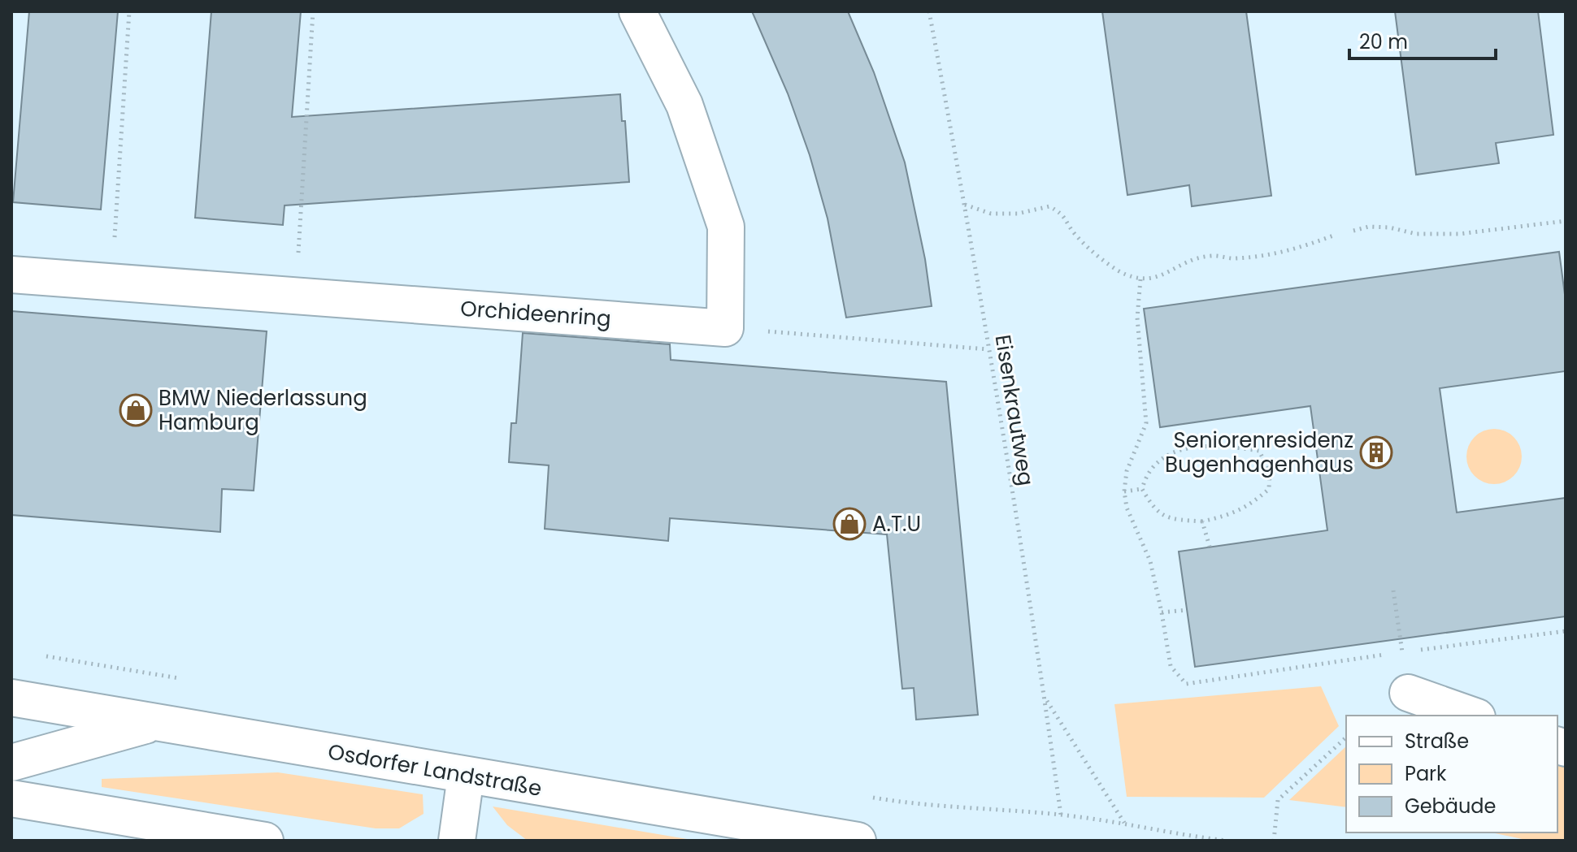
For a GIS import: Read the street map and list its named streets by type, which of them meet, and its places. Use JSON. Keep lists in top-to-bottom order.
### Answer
{
  "streets": {
    "main road": ["Orchideenring", "Osdorfer Landstraße"],
    "path": ["Eisenkrautweg"]
  },
  "places": {
    "shop": ["BMW Niederlassung Hamburg", "A.T.U"],
    "building": ["Seniorenresidenz Bugenhagenhaus"]
  },
  "legend": ["Straße", "Park", "Gebäude"],
  "scale_bar": "20 m"
}
